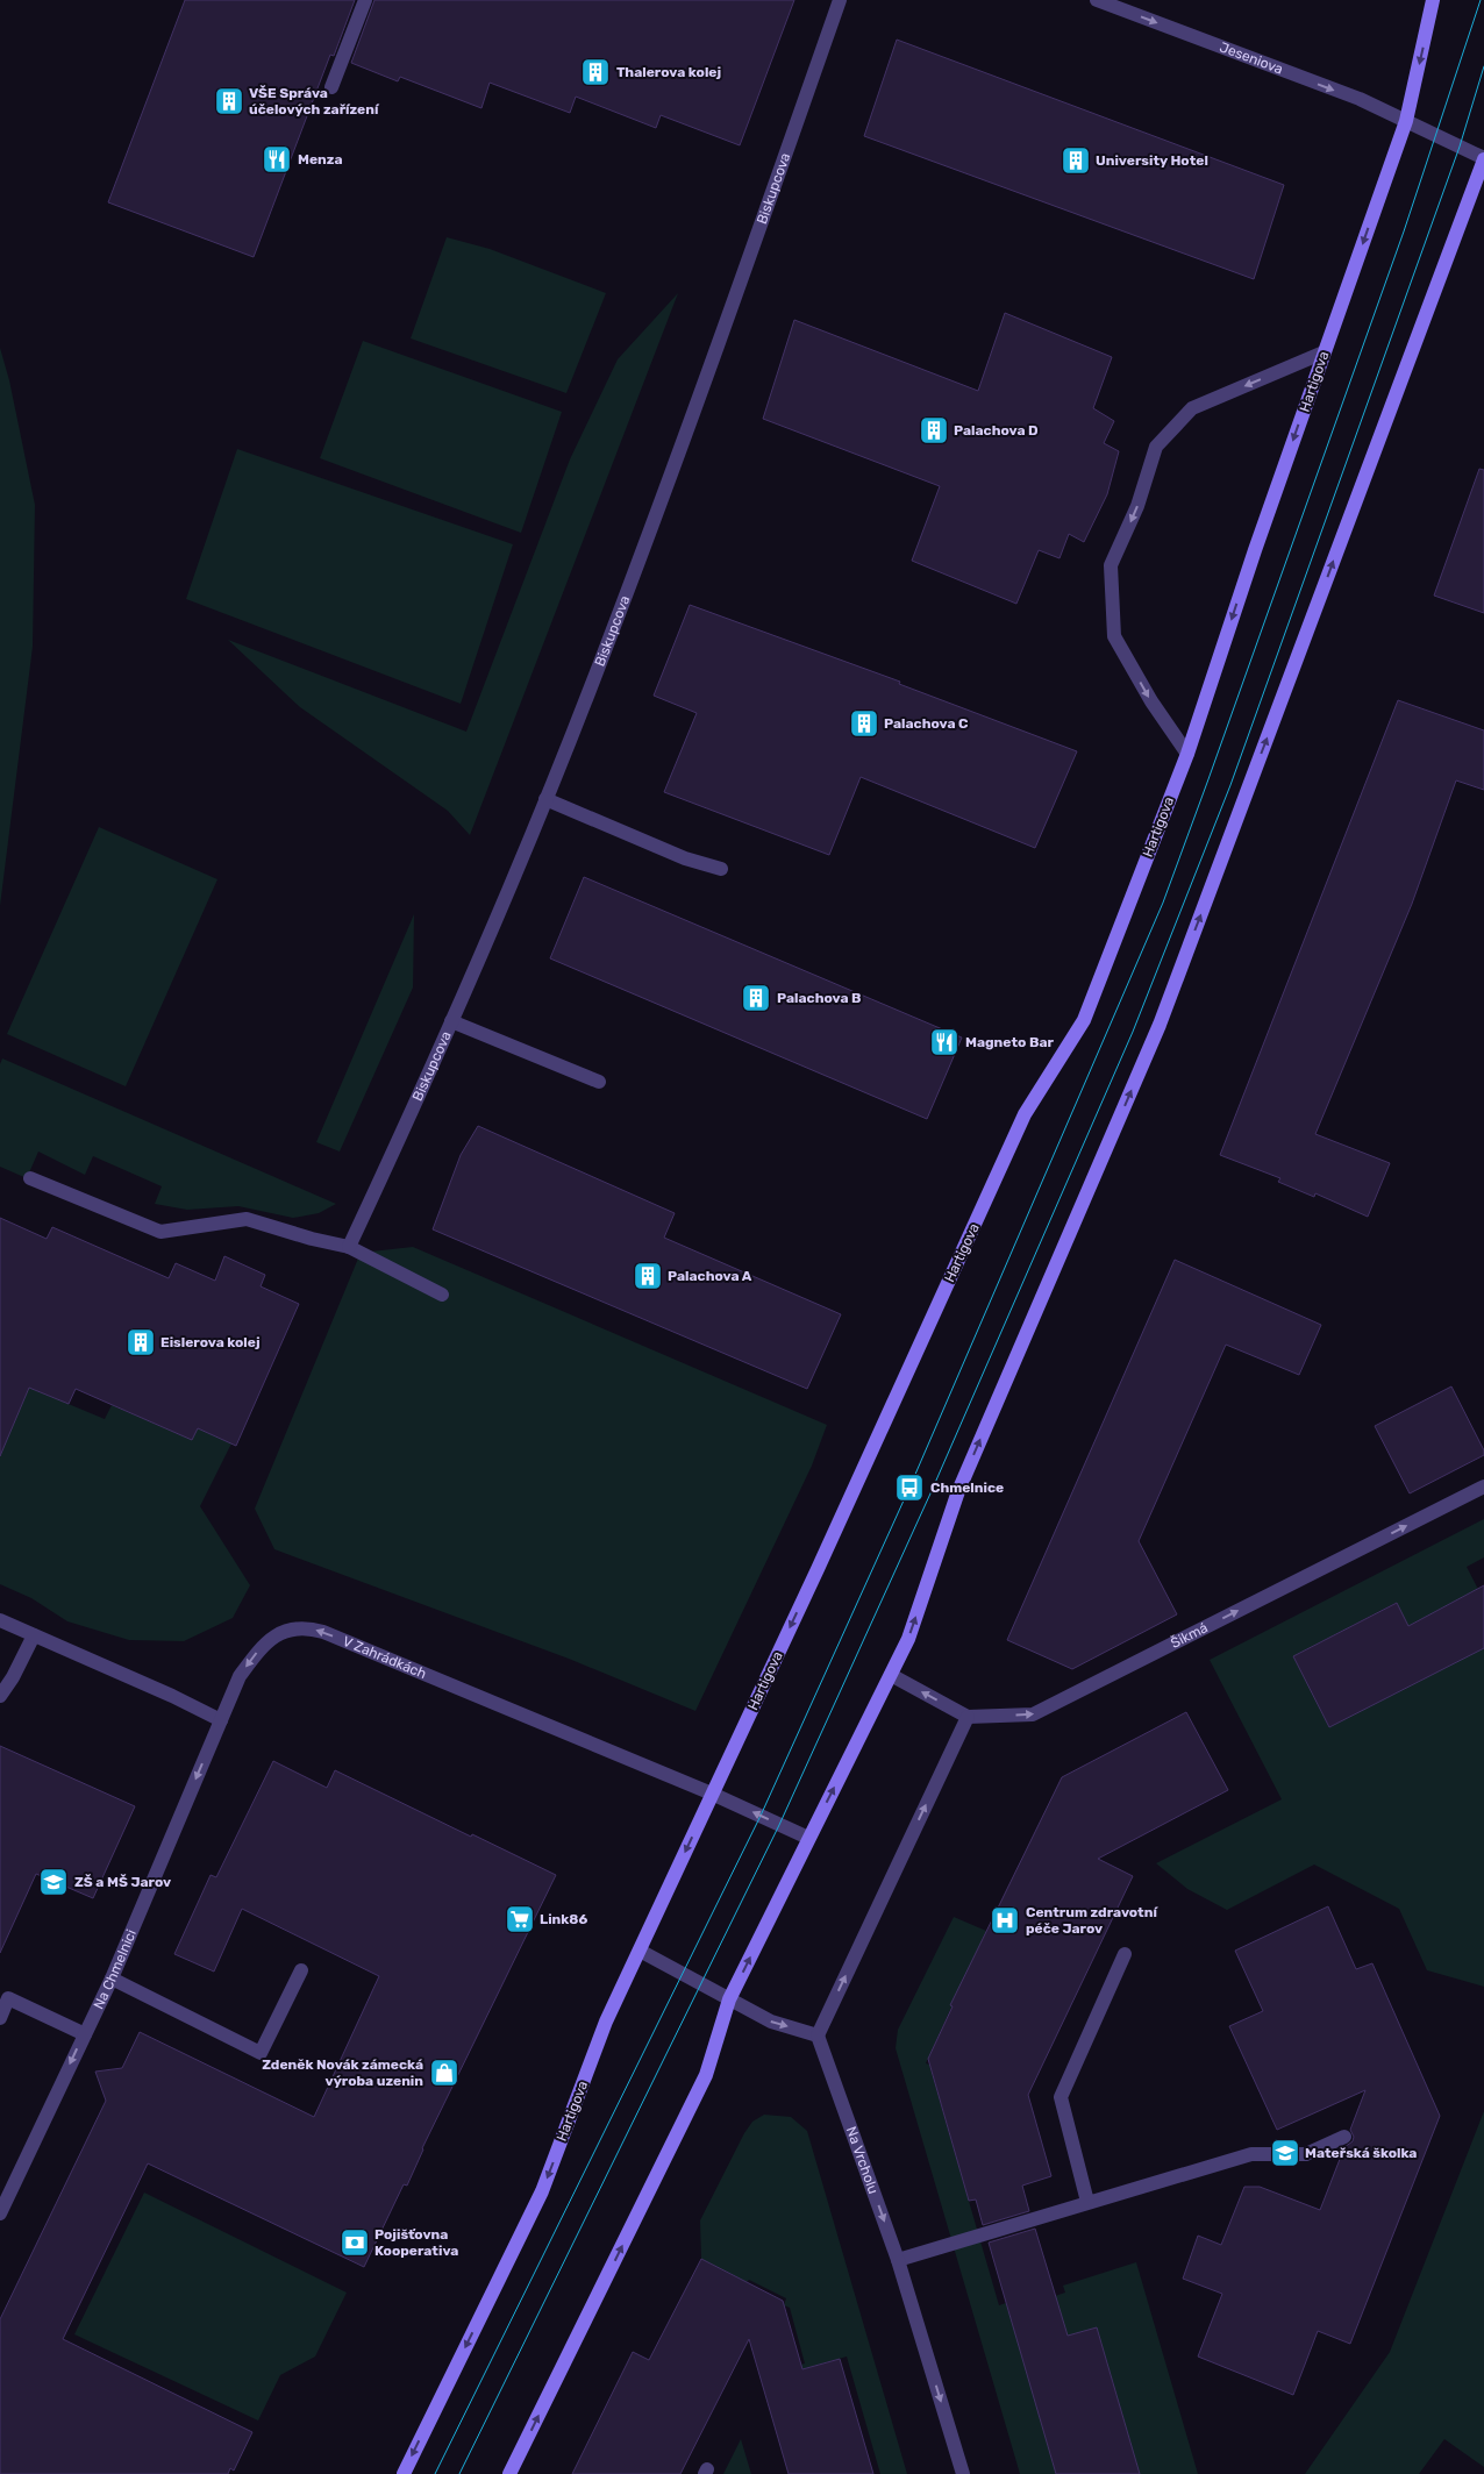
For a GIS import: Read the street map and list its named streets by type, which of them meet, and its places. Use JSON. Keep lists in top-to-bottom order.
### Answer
{
  "streets": {
    "main road": ["Hartigova"],
    "street": [
      "Jeseniova",
      "Biskupcova",
      "Šikmá",
      "V Zahrádkách",
      "Na Chmelnici",
      "Na Vrcholu"
    ]
  },
  "crossings": [
    ["Jeseniova", "Hartigova"],
    ["Hartigova", "V Zahrádkách"],
    ["V Zahrádkách", "Na Chmelnici"]
  ],
  "one_way": [
    "Jeseniova",
    "Šikmá",
    "V Zahrádkách",
    "Na Chmelnici",
    "Na Vrcholu"
  ],
  "places": {
    "building": [
      "Thalerova kolej",
      "VŠE Správa účelových zařízení",
      "University Hotel",
      "Palachova D",
      "Palachova C",
      "Palachova B",
      "Palachova A",
      "Eislerova kolej"
    ],
    "restaurant": ["Menza", "Magneto Bar"],
    "bus stop": ["Chmelnice"],
    "school or university": ["ZŠ a MŠ Jarov", "Mateřská školka"],
    "supermarket": ["Link86"],
    "hospital": ["Centrum zdravotní péče Jarov"],
    "shop": ["Zdeněk Novák zámecká výroba uzenin"],
    "bank": ["Pojišťovna Kooperativa"]
  }
}
